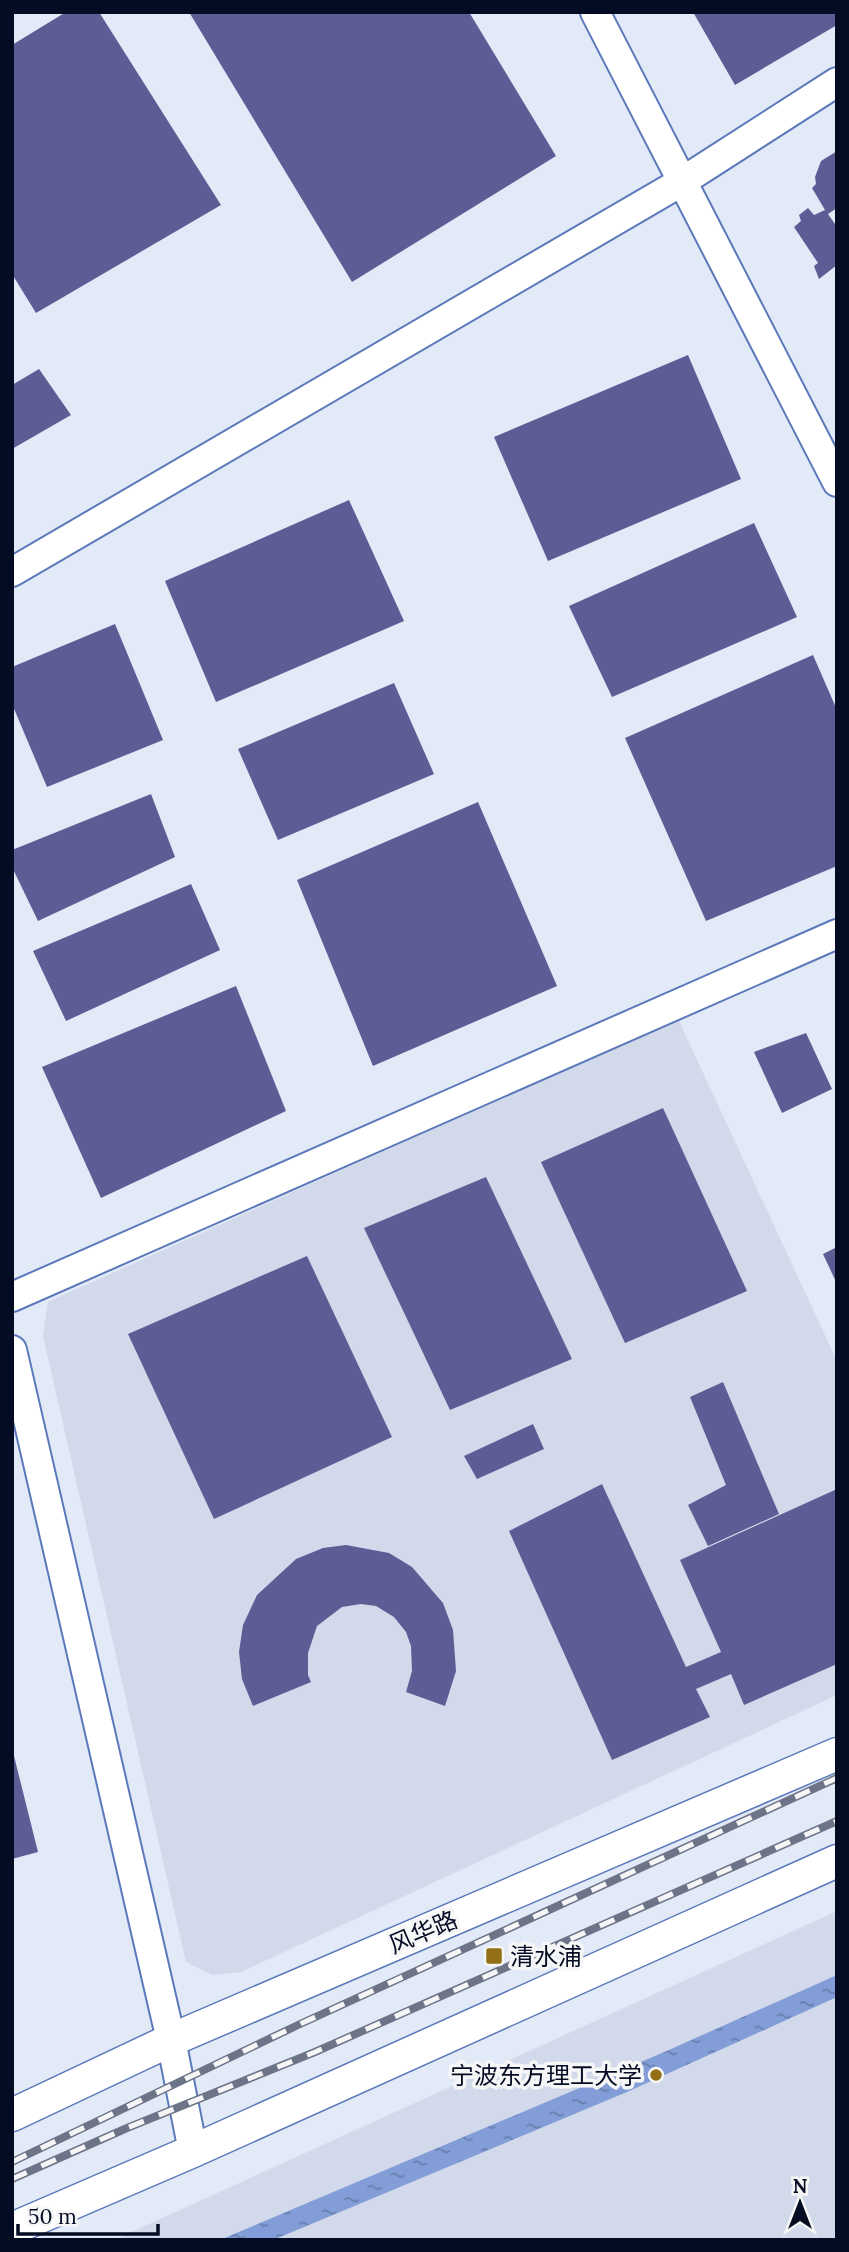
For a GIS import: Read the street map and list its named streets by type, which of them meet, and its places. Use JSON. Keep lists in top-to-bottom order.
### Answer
{
  "streets": {
    "main road": ["风华路"]
  },
  "places": {
    "transit": ["清水浦"],
    "other": ["宁波东方理工大学"]
  },
  "scale_bar": "50 m",
  "north": "top"
}
